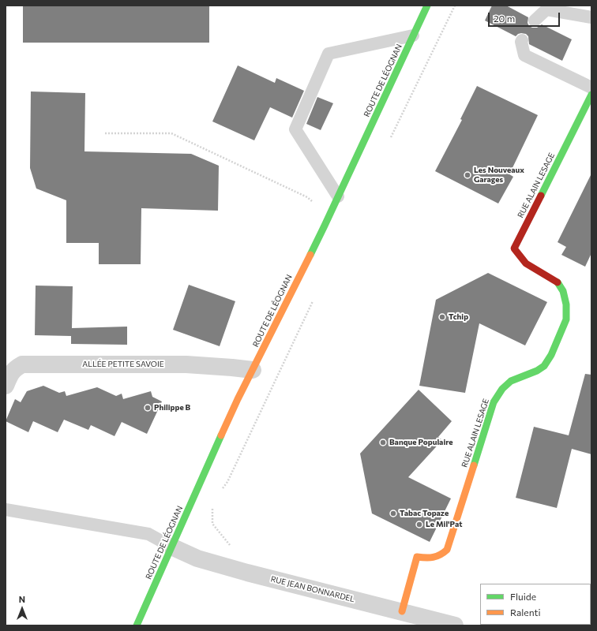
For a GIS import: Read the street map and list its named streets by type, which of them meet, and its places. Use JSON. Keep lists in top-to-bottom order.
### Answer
{
  "streets": {
    "main road": ["ROUTE DE LÉOGNAN", "RUE ALAIN LESAGE"],
    "street": ["ALLÉE PETITE SAVOIE", "RUE JEAN BONNARDEL"]
  },
  "crossings": [
    ["ROUTE DE LÉOGNAN", "ALLÉE PETITE SAVOIE"],
    ["ROUTE DE LÉOGNAN", "RUE JEAN BONNARDEL"],
    ["RUE ALAIN LESAGE", "RUE JEAN BONNARDEL"]
  ],
  "places": [
    "Les Nouveaux Garages",
    "Tchip",
    "Philippe B",
    "Banque Populaire",
    "Tabac Topaze",
    "Le Mil'Pat"
  ],
  "legend": ["Fluide", "Ralenti"],
  "scale_bar": "20 m",
  "north": "top"
}
